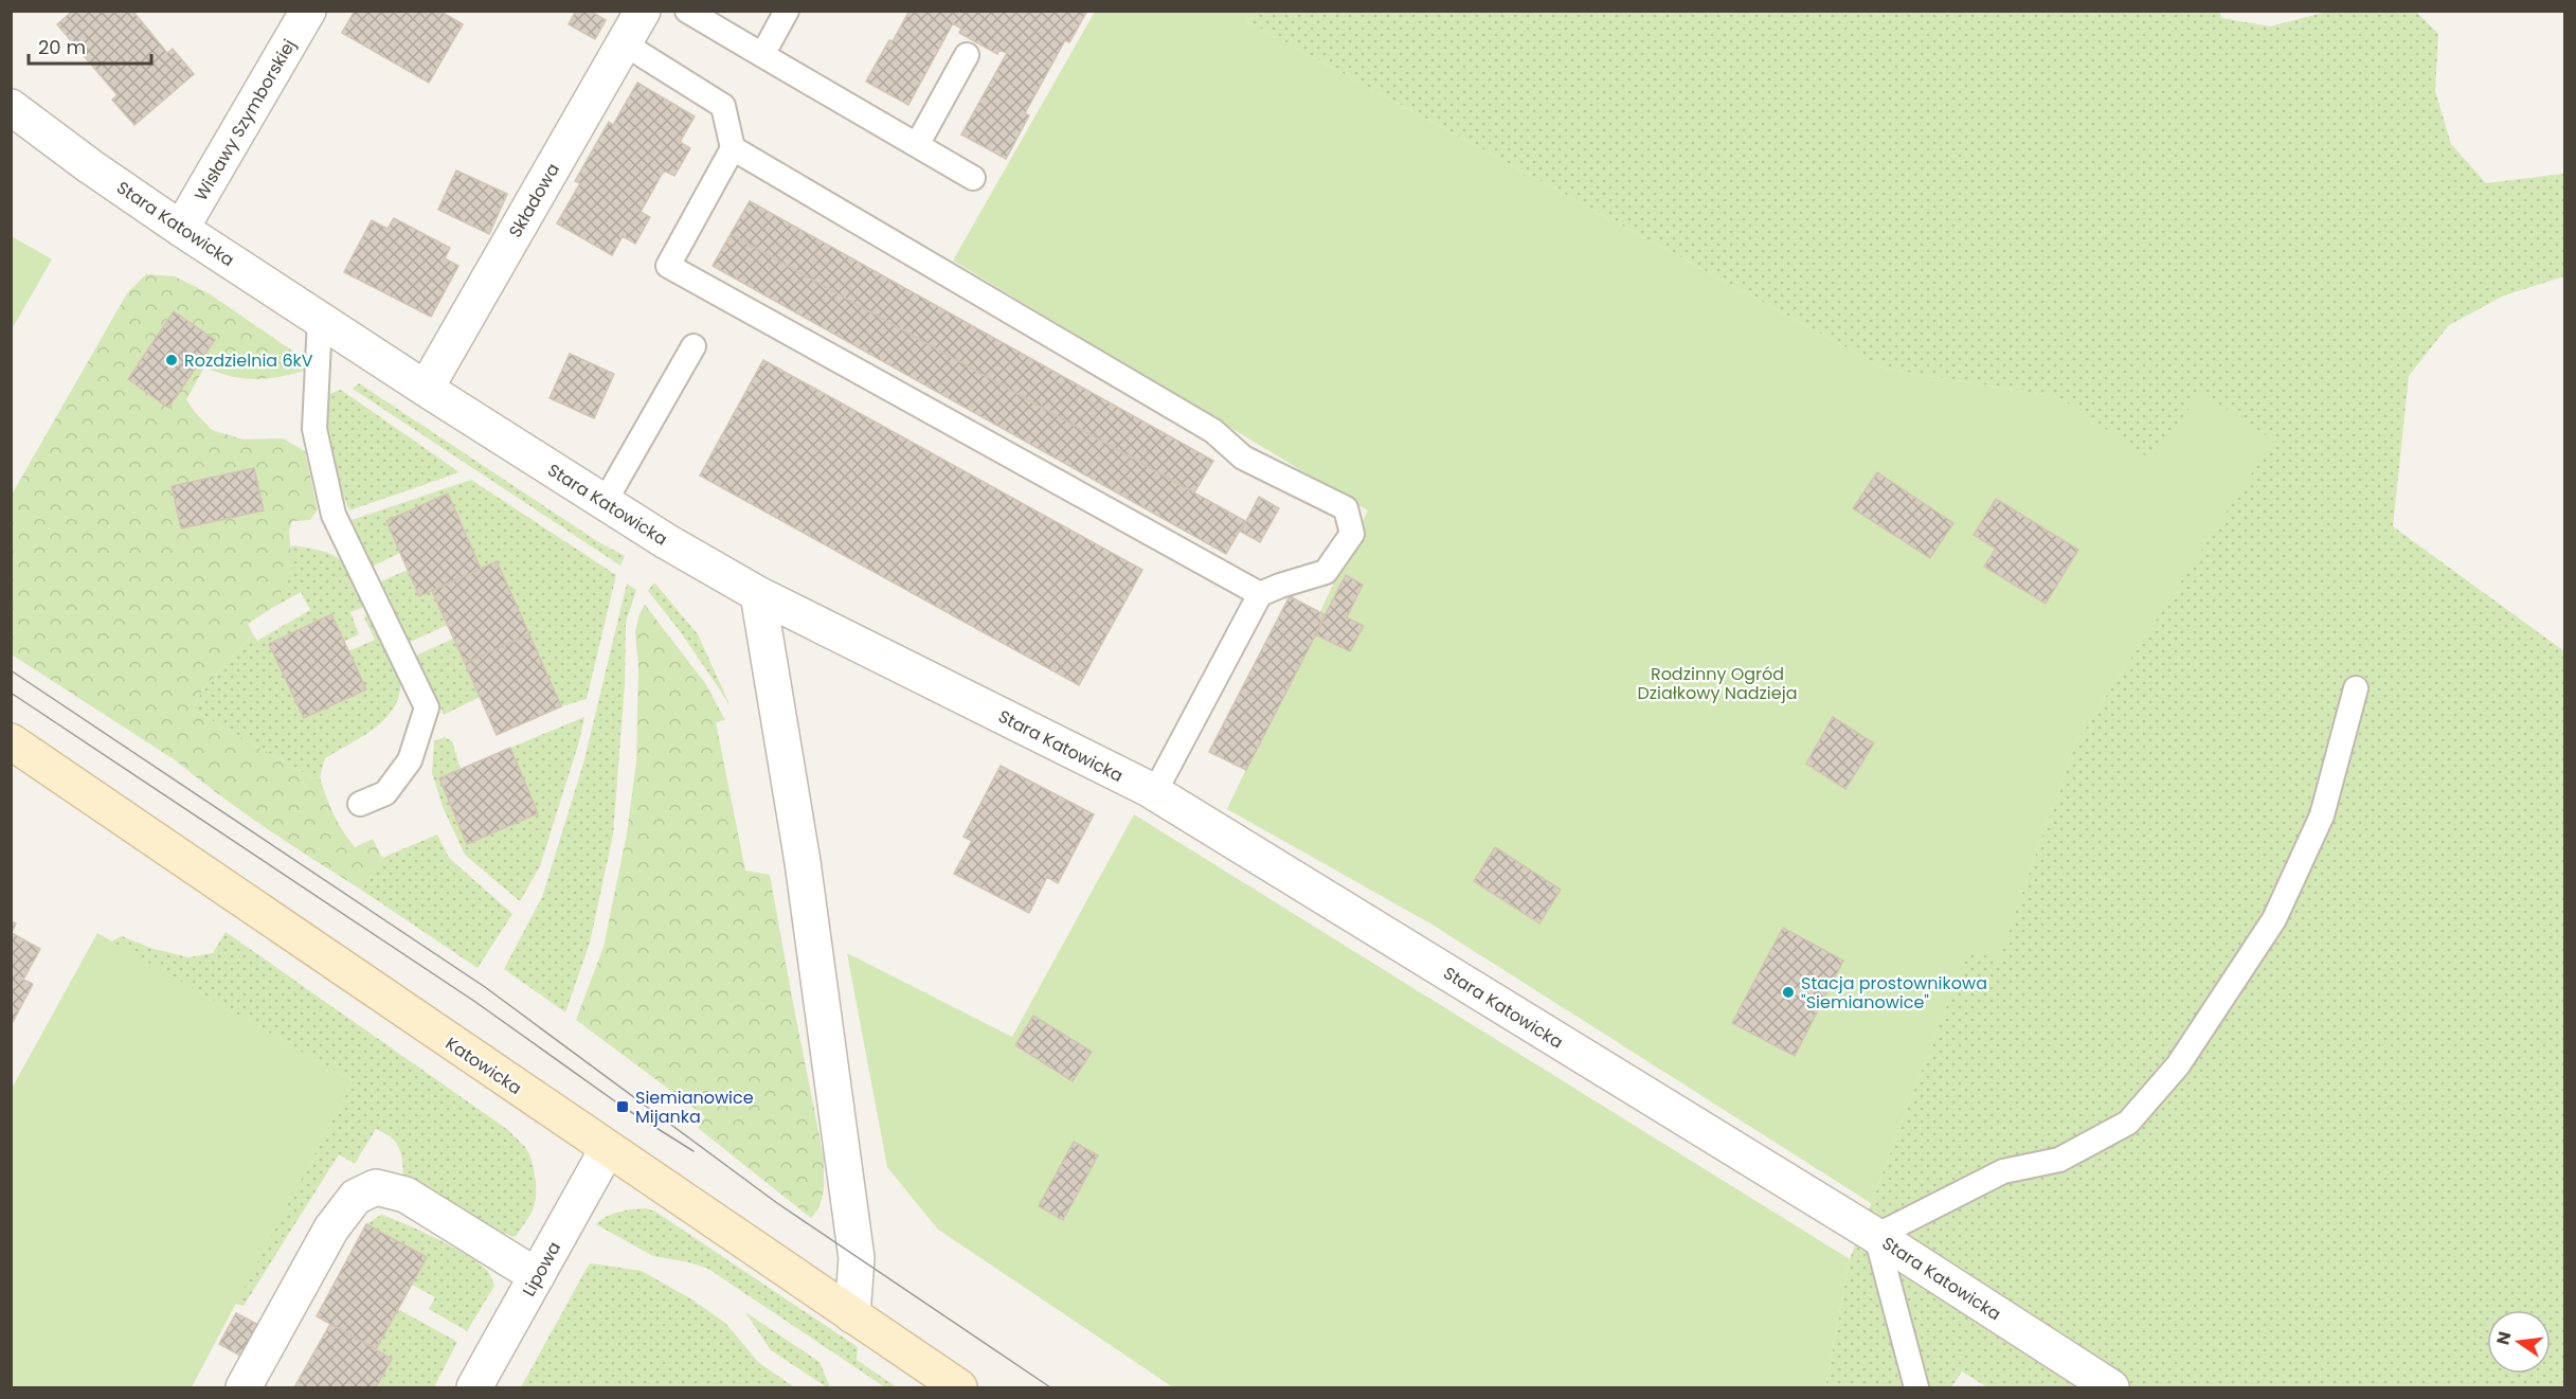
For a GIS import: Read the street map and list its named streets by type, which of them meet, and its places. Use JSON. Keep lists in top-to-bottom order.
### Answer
{
  "streets": {
    "main road": ["Katowicka"],
    "street": [
      "Wisławy Szymborskiej",
      "Składowa",
      "Stara Katowicka",
      "Lipowa"
    ]
  },
  "crossings": [
    ["Wisławy Szymborskiej", "Stara Katowicka"],
    ["Składowa", "Stara Katowicka"],
    ["Katowicka", "Lipowa"]
  ],
  "parks": ["Rodzinny Ogród Działkowy Nadzieja"],
  "places": {
    "other": ["Rozdzielnia 6kV", "Stacja prostownikowa \"Siemianowice\""],
    "transit": ["Siemianowice Mijanka"]
  },
  "scale_bar": "20 m",
  "north": "left"
}
